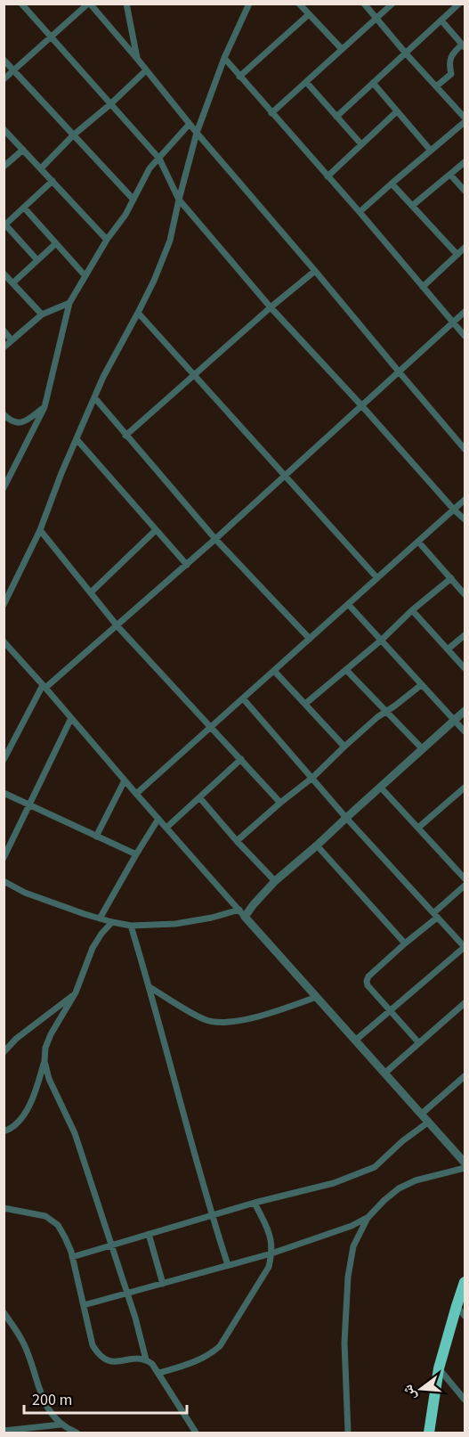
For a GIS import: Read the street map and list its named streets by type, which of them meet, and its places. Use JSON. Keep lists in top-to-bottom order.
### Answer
{
  "scale_bar": "200 m",
  "north": "left"
}
